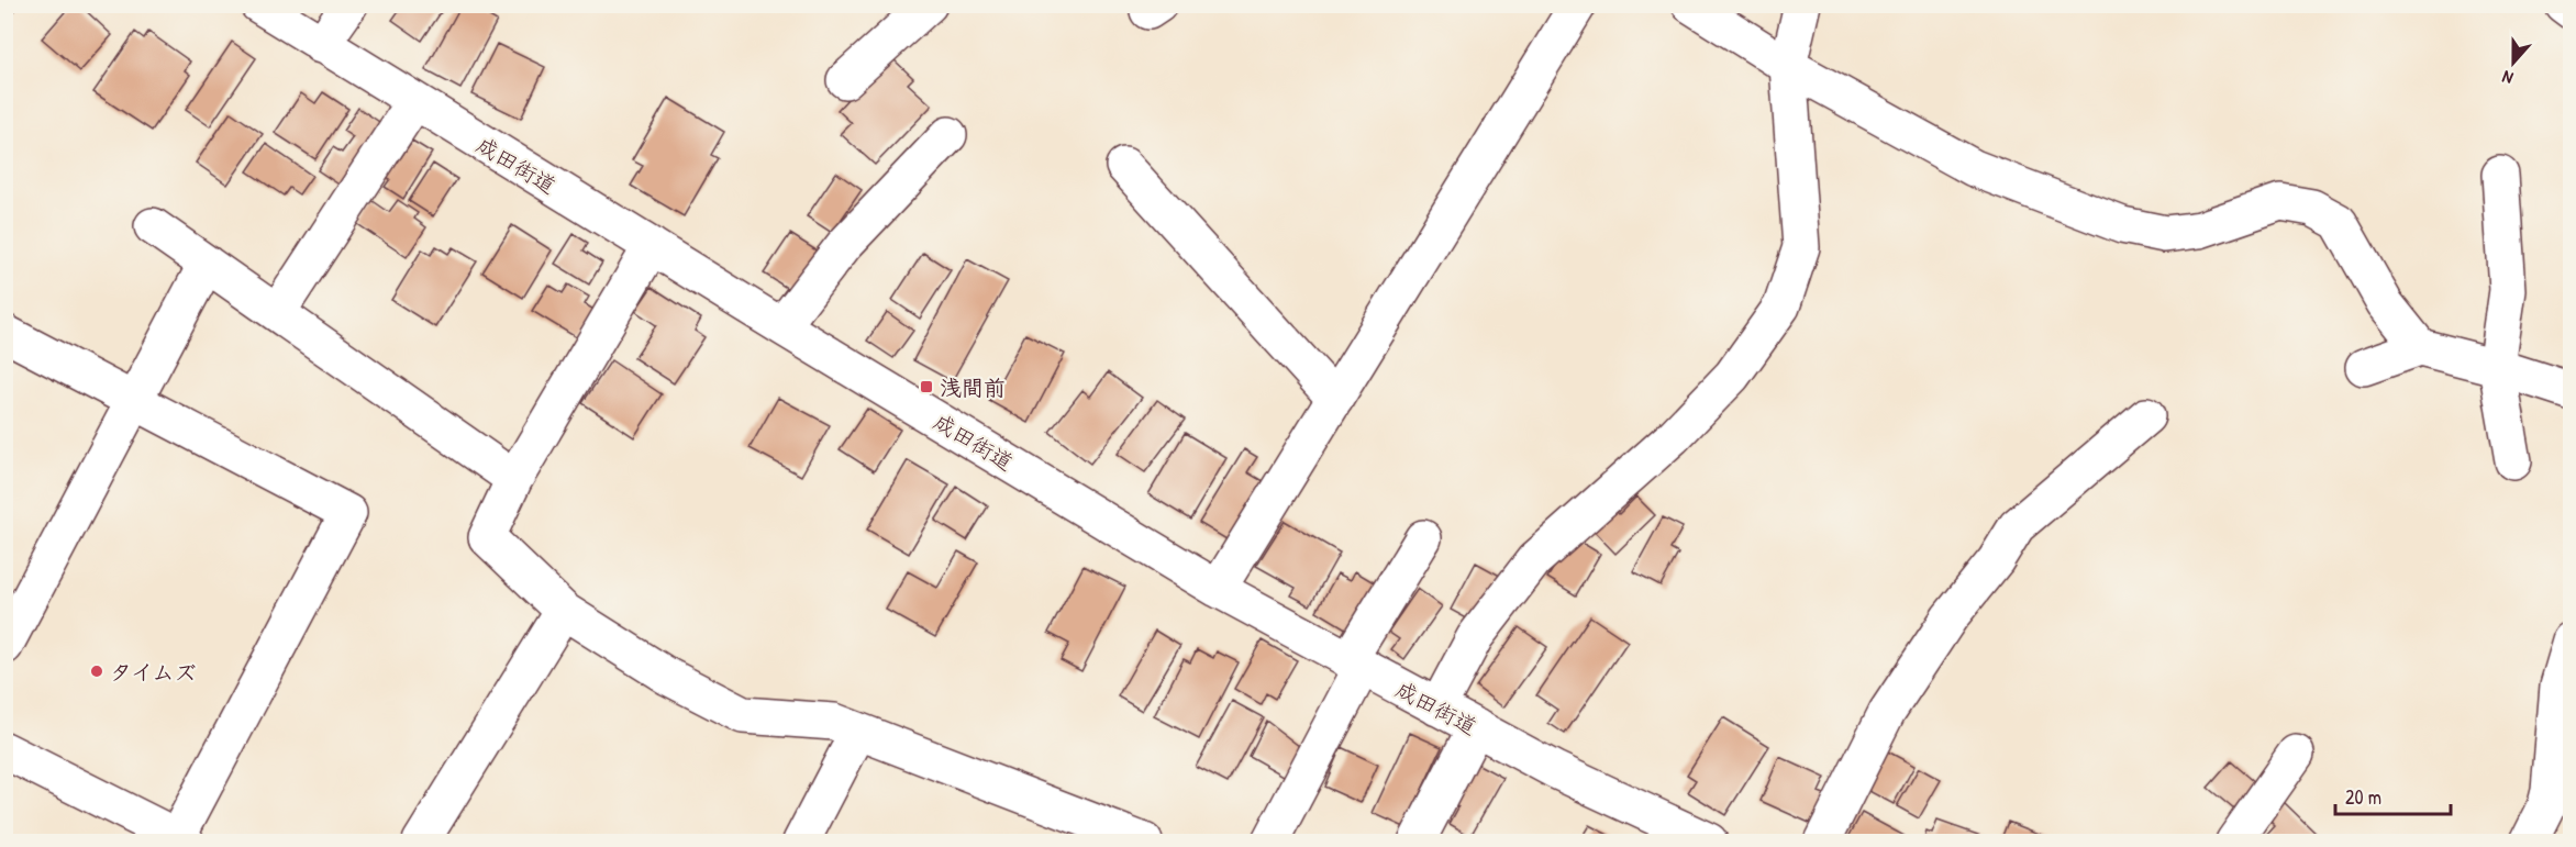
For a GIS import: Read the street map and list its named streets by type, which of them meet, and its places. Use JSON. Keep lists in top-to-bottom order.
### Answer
{
  "streets": {
    "street": ["成田街道"]
  },
  "places": {
    "transit": ["浅間前"],
    "other": ["タイムズ"]
  },
  "scale_bar": "20 m",
  "north": "bottom"
}
